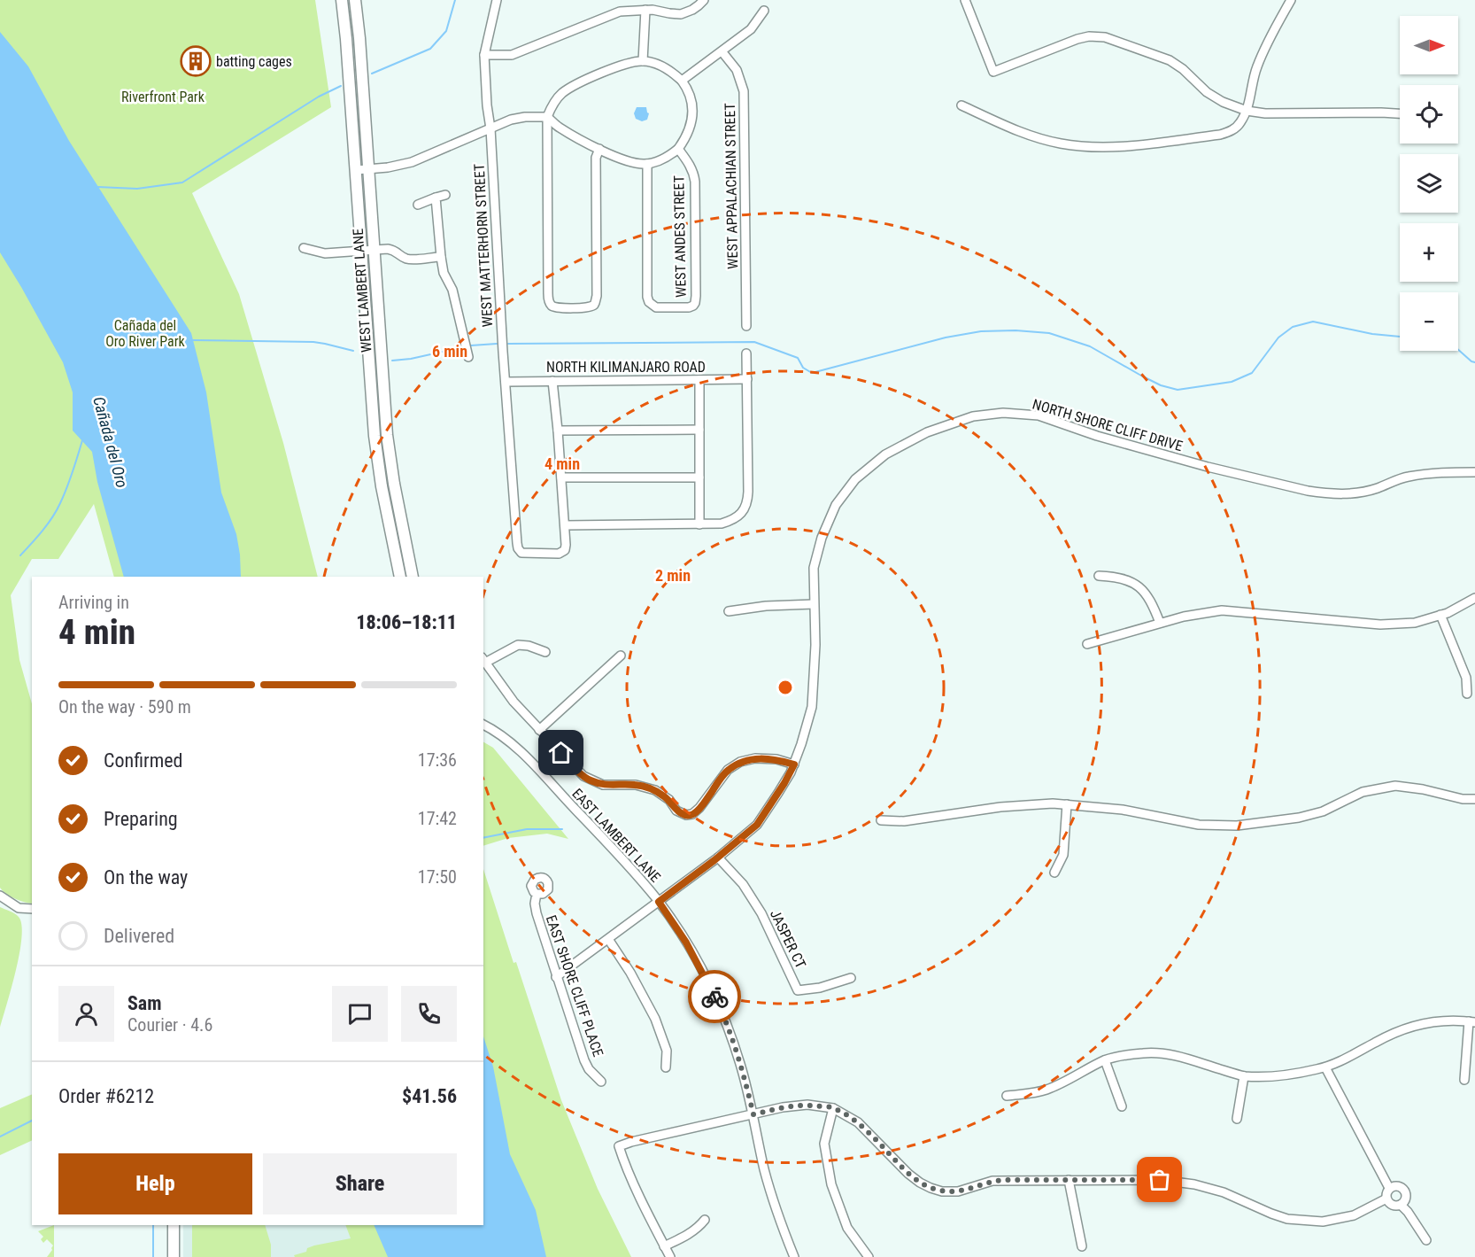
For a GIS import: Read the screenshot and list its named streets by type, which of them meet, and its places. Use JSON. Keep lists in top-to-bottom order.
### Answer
{
  "streets": {
    "main road": ["WEST LAMBERT LANE"],
    "street": [
      "WEST APPALACHIAN STREET",
      "WEST ANDES STREET",
      "WEST MATTERHORN STREET",
      "NORTH KILIMANJARO ROAD",
      "NORTH SHORE CLIFF DRIVE",
      "EAST LAMBERT LANE",
      "JASPER CT",
      "EAST SHORE CLIFF PLACE"
    ]
  },
  "crossings": [
    ["WEST MATTERHORN STREET", "NORTH KILIMANJARO ROAD"],
    ["NORTH SHORE CLIFF DRIVE", "EAST LAMBERT LANE"],
    ["NORTH SHORE CLIFF DRIVE", "JASPER CT"],
    ["NORTH SHORE CLIFF DRIVE", "EAST SHORE CLIFF PLACE"]
  ],
  "water": ["Cañada del Oro"],
  "parks": ["Riverfront Park", "Cañada del Oro River Park"],
  "places": {
    "building": ["batting cages"]
  },
  "north": "right",
  "page": {
    "map_buttons": ["+", "−"],
    "heading": ["4 min", "Arriving in", "18:06–18:11"],
    "panel": [
      "Sam",
      "Courier · 4.6",
      "Order #6212",
      "$41.56"
    ],
    "bar": "On the way · 590 m",
    "list": [
      ["Confirmed", "17:36"],
      ["Preparing", "17:42"],
      ["On the way", "17:50"],
      "Delivered"
    ],
    "buttons": ["Help", "Share"]
  },
  "rings": ["6 min", "4 min", "2 min"]
}
